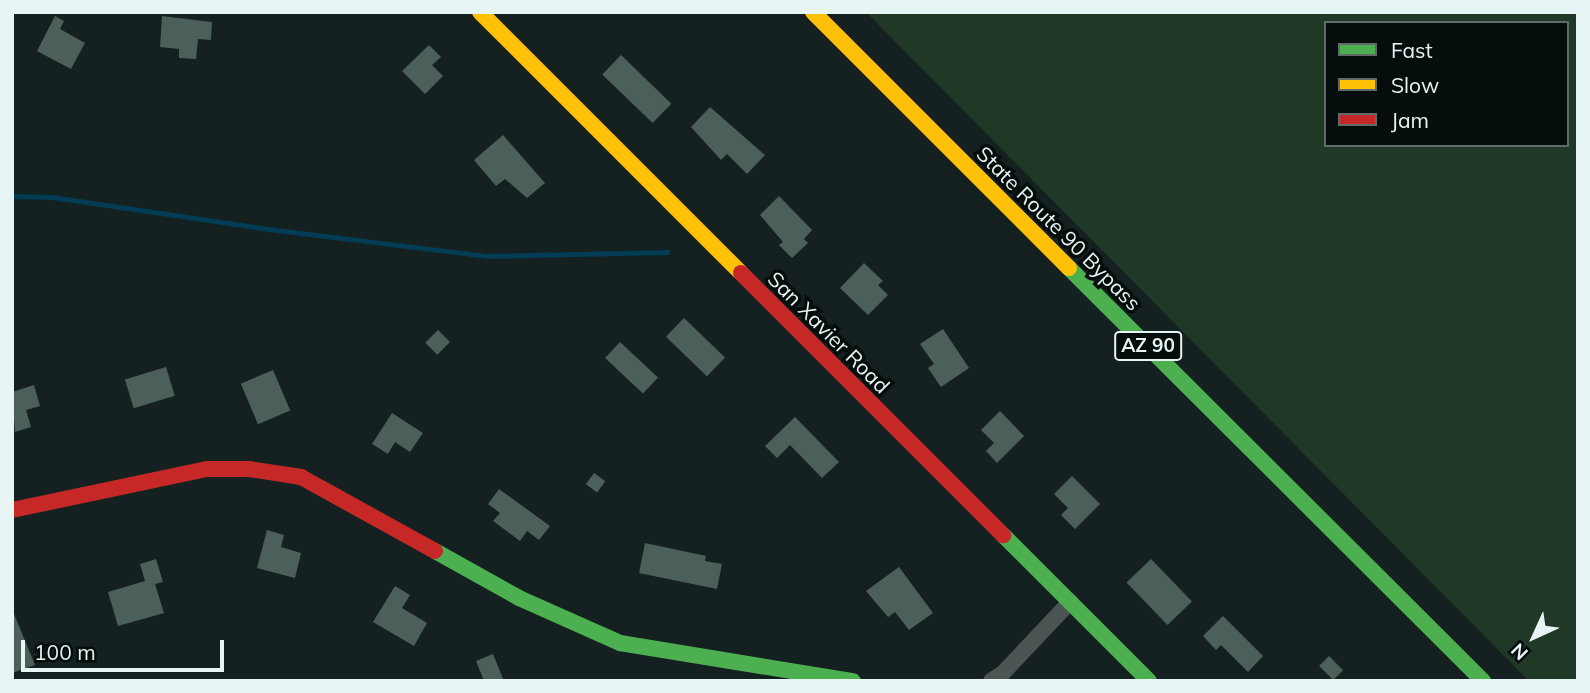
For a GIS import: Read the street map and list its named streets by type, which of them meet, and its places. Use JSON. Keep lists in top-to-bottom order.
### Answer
{
  "streets": {
    "main road": ["State Route 90 Bypass", "San Xavier Road", "AZ 90"]
  },
  "legend": ["Fast", "Slow", "Jam"],
  "scale_bar": "100 m",
  "north": "bottom left"
}
